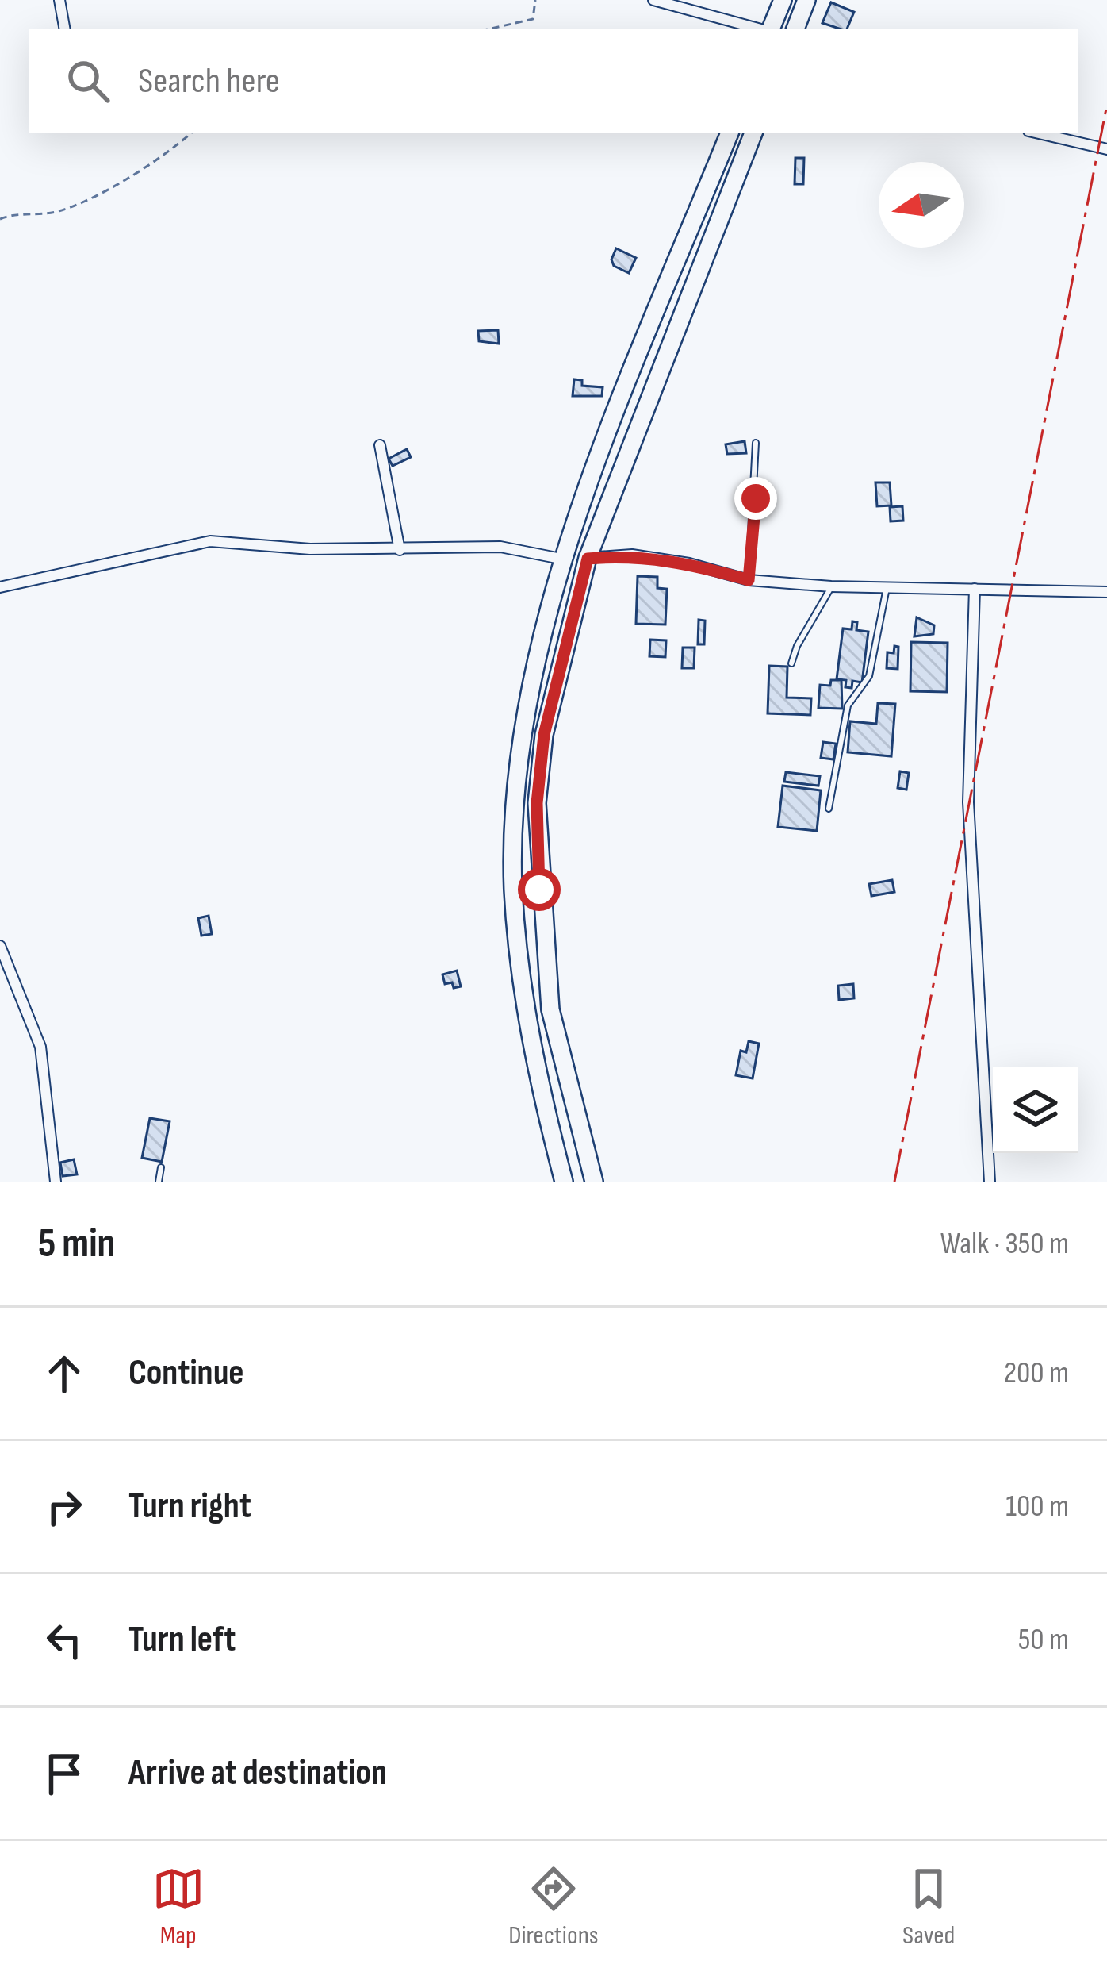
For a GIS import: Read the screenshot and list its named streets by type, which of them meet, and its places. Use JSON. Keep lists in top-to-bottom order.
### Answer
{
  "north": "left",
  "page": {
    "search": "Search here",
    "heading": ["5 min", "Walk · 350 m"],
    "list": [
      ["Continue", "200 m"],
      ["Turn right", "100 m"],
      ["Turn left", "50 m"],
      "Arrive at destination"
    ],
    "nav": ["Map", "Directions", "Saved"]
  }
}
